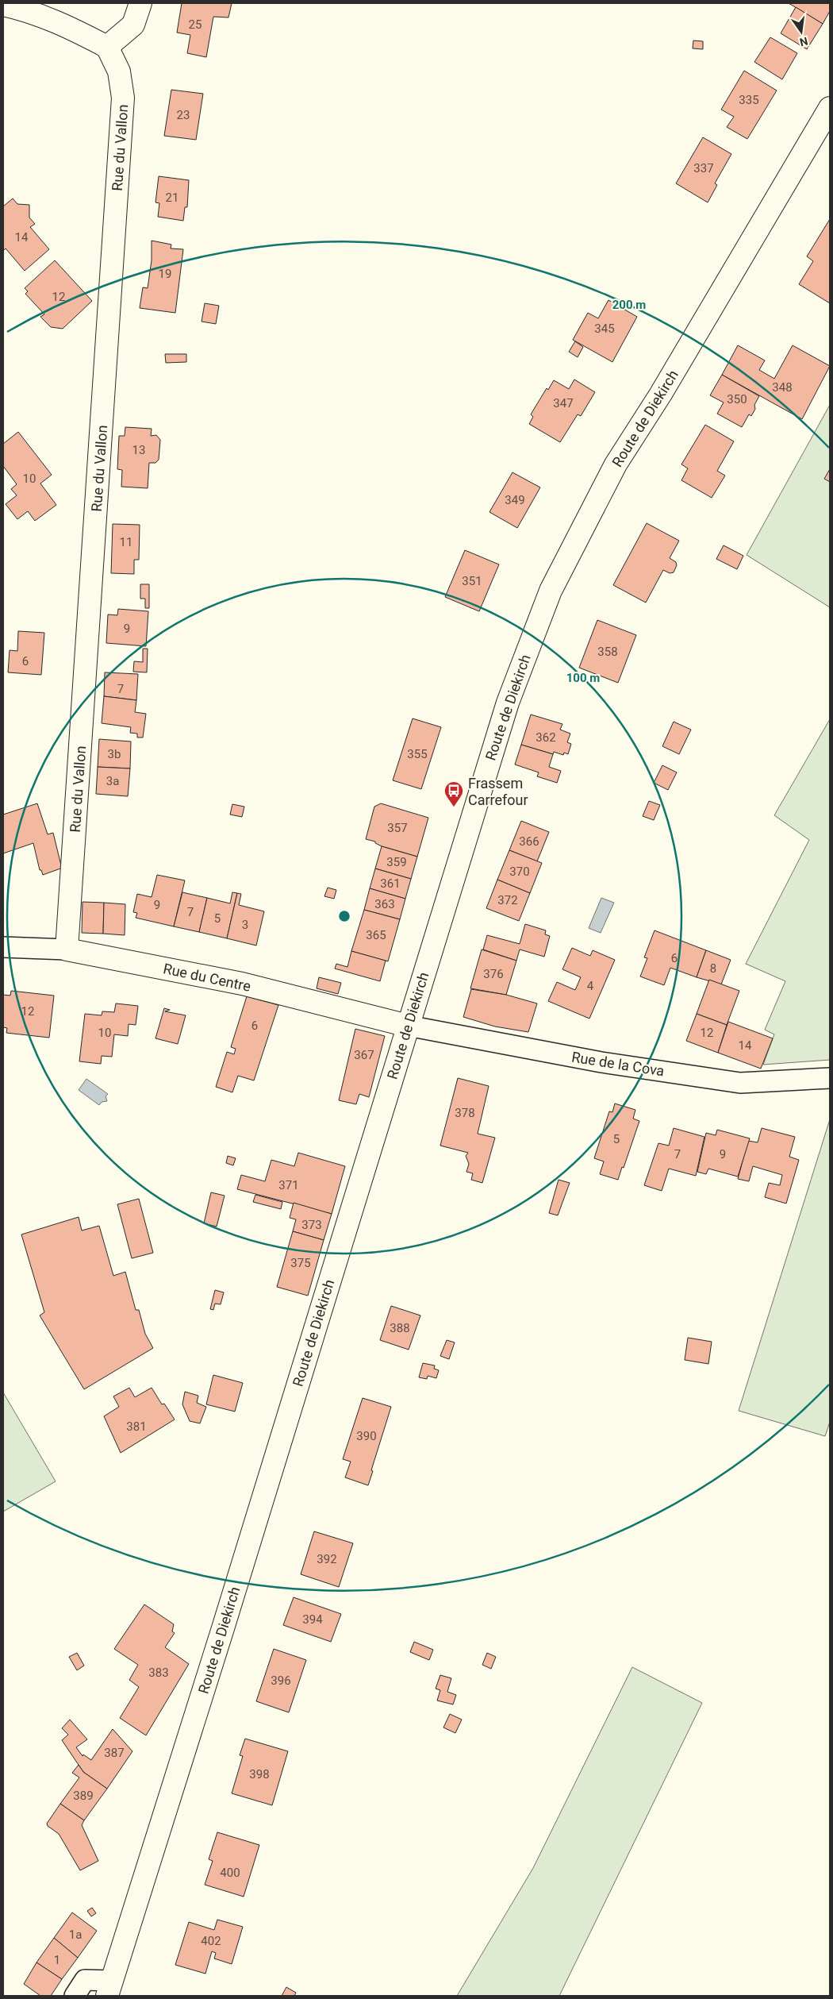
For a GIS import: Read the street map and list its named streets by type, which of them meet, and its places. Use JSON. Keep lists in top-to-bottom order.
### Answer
{
  "streets": {
    "main road": ["Rue du Vallon", "Route de Diekirch", "Rue du Centre"],
    "street": ["Rue de la Cova"]
  },
  "crossings": [
    ["Rue du Vallon", "Rue du Centre"],
    ["Route de Diekirch", "Rue du Centre"],
    ["Route de Diekirch", "Rue de la Cova"],
    ["Rue du Centre", "Rue de la Cova"]
  ],
  "places": {
    "bus stop": ["Frassem Carrefour"]
  },
  "house_numbers": [
    "25",
    "335",
    "23",
    "337",
    "21",
    "14",
    "19",
    "12",
    "345",
    "348",
    "350",
    "347",
    "13",
    "10",
    "349",
    "11",
    "351",
    "9",
    "358",
    "6",
    "7",
    "362",
    "3b",
    "355",
    "3a",
    "357",
    "366",
    "359",
    "370",
    "361",
    "372",
    "363",
    "9",
    "7",
    "5",
    "3",
    "365",
    "6",
    "8",
    "376",
    "4",
    "12",
    "6",
    "10",
    "12",
    "14",
    "367",
    "378",
    "5",
    "7",
    "9",
    "371",
    "373",
    "375",
    "388",
    "381",
    "390",
    "392",
    "394",
    "383",
    "396",
    "387",
    "398",
    "389",
    "400",
    "1a",
    "402",
    "1"
  ],
  "north": "bottom",
  "rings": ["200 m", "100 m"]
}
